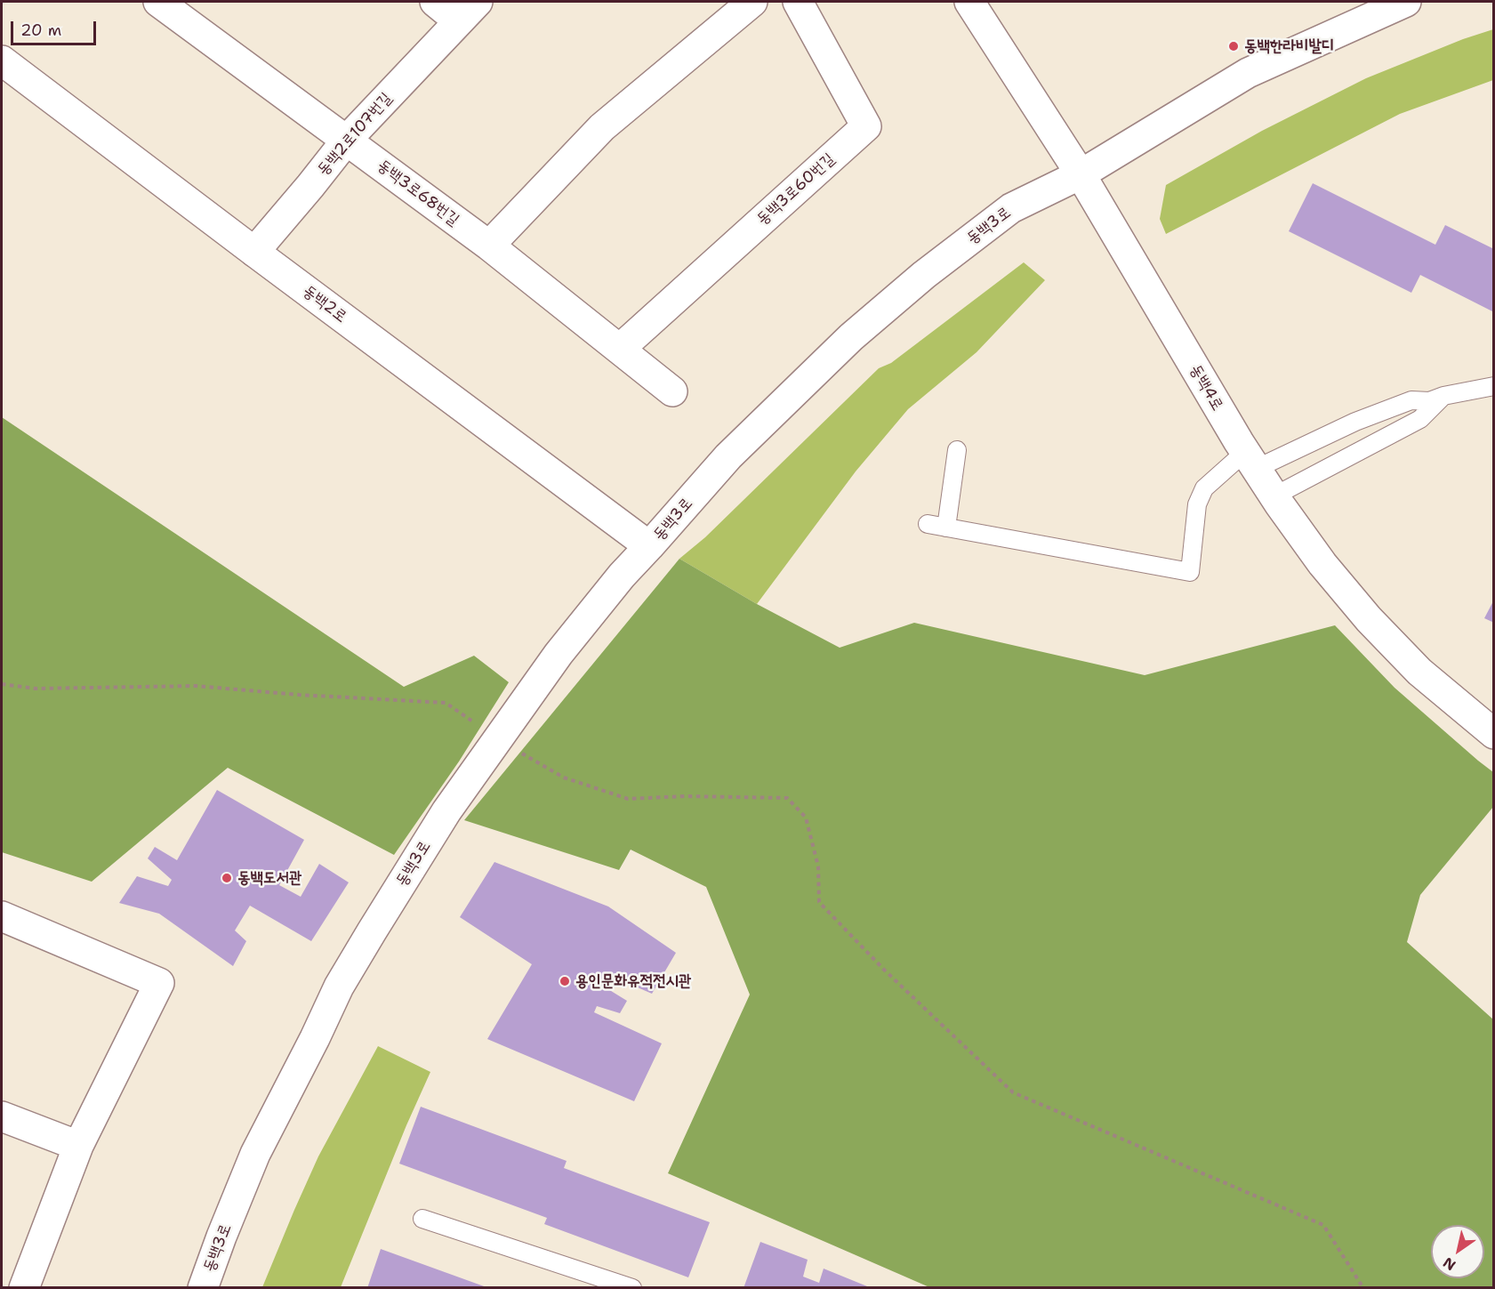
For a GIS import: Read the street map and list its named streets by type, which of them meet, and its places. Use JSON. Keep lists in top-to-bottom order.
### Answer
{
  "streets": {
    "street": [
      "동백2로107번길",
      "동백3로60번길",
      "동백3로68번길",
      "동백3로",
      "동백2로",
      "동백4로"
    ]
  },
  "crossings": [
    ["동백2로107번길", "동백3로68번길"],
    ["동백2로107번길", "동백2로"],
    ["동백3로60번길", "동백3로68번길"],
    ["동백3로", "동백2로"],
    ["동백3로", "동백4로"]
  ],
  "places": ["동백한라비발디", "동백도서관", "용인문화유적전시관"],
  "scale_bar": "20 m",
  "north": "bottom left"
}
